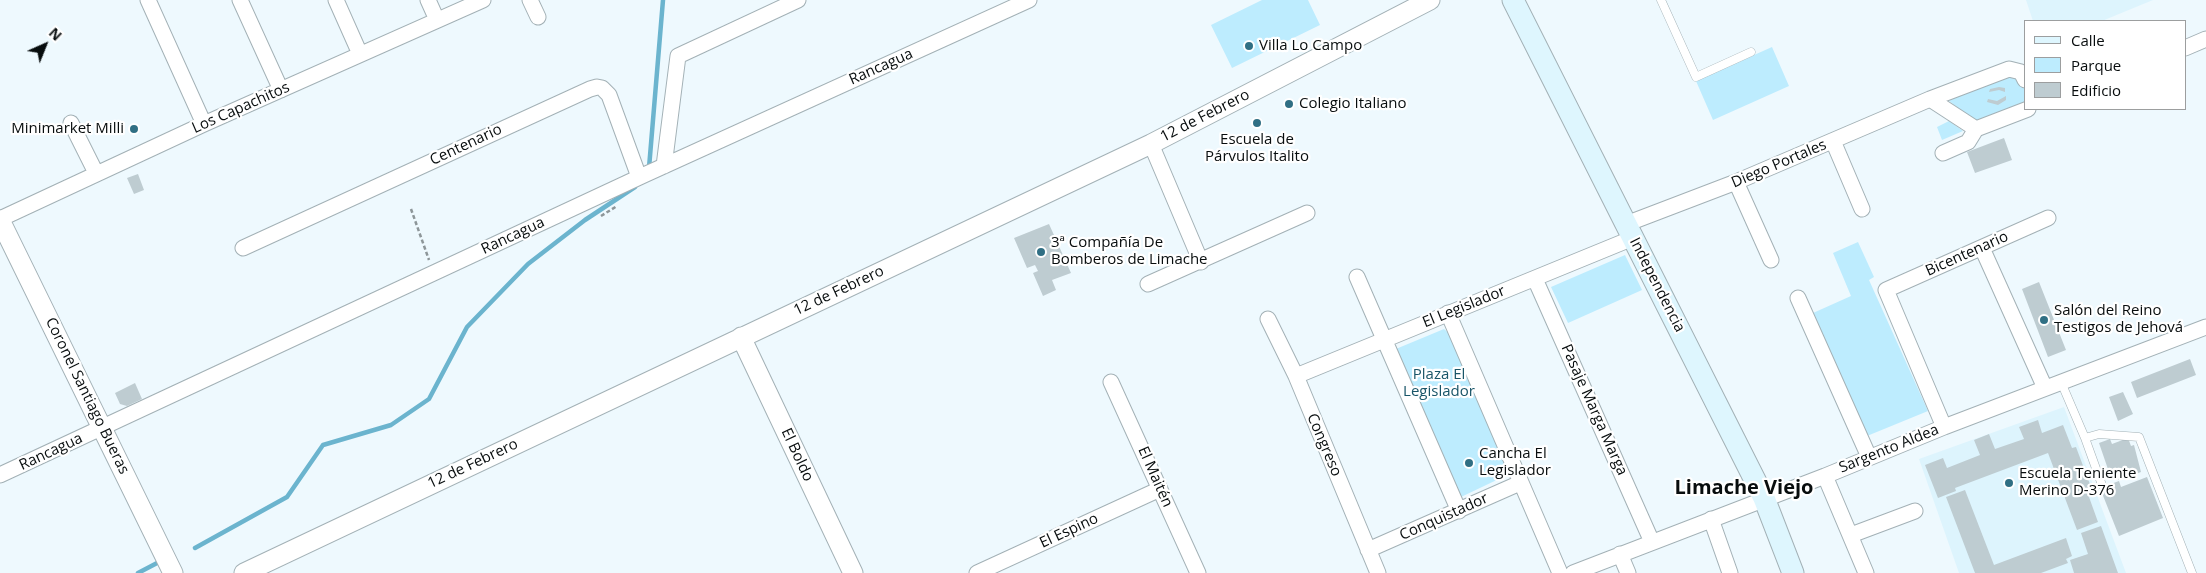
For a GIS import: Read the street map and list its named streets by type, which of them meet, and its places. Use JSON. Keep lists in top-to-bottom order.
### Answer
{
  "streets": {
    "main road": ["Independencia"],
    "street": [
      "Rancagua",
      "Los Capachitos",
      "12 de Febrero",
      "Centenario",
      "Diego Portales",
      "Bicentenario",
      "El Legislador",
      "Coronel Santiago Bueras",
      "Pasaje Marga Marga",
      "Congreso",
      "Sargento Aldea",
      "El Boldo",
      "El Maitén",
      "Conquistador",
      "El Espino"
    ]
  },
  "crossings": [
    ["Rancagua", "Centenario"],
    ["Rancagua", "Coronel Santiago Bueras"],
    ["Los Capachitos", "Coronel Santiago Bueras"],
    ["12 de Febrero", "El Boldo"],
    ["Diego Portales", "Independencia"],
    ["Diego Portales", "El Legislador"],
    ["Bicentenario", "Sargento Aldea"],
    ["Independencia", "El Legislador"],
    ["Independencia", "Sargento Aldea"],
    ["El Legislador", "Pasaje Marga Marga"],
    ["El Legislador", "Congreso"],
    ["Pasaje Marga Marga", "Sargento Aldea"],
    ["Congreso", "Conquistador"],
    ["El Maitén", "El Espino"]
  ],
  "districts": ["Limache Viejo"],
  "parks": ["Plaza El Legislador"],
  "places": [
    "Villa Lo Campo",
    "Colegio Italiano",
    "Escuela de Párvulos Italito",
    "Minimarket Milli",
    "3ª Compañía De Bomberos de Limache",
    "Salón del Reino Testigos de Jehová",
    "Cancha El Legislador",
    "Escuela Teniente Merino D-376"
  ],
  "legend": ["Calle", "Parque", "Edificio"],
  "north": "top right"
}
